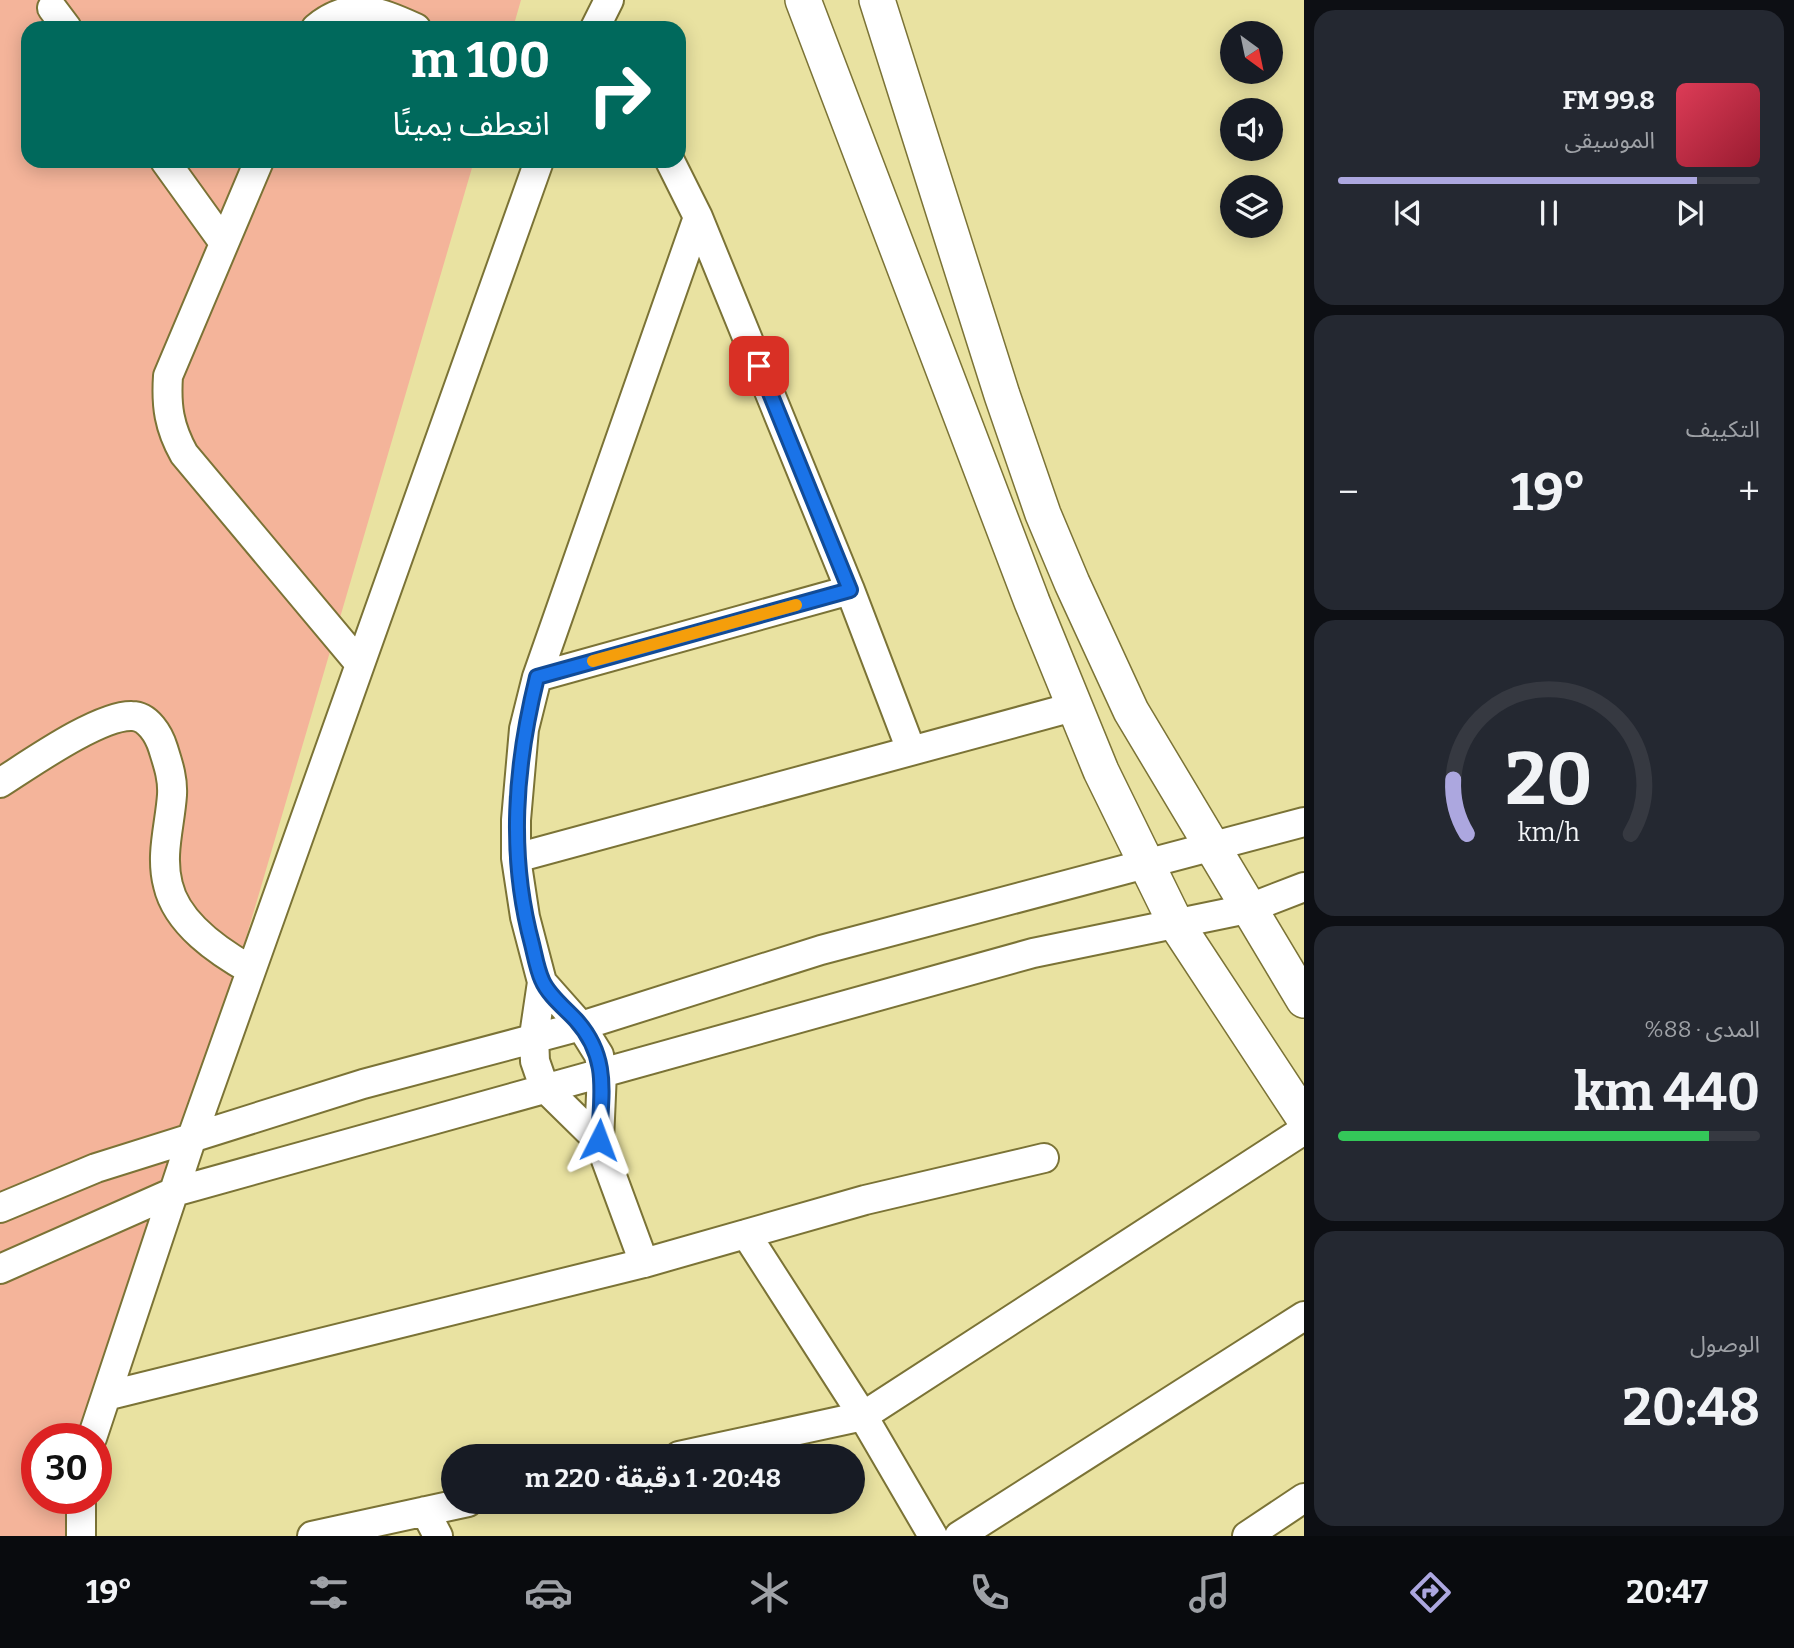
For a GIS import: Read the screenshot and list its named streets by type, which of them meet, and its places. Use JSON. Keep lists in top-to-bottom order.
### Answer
{
  "north": "bottom right",
  "page": {
    "turn": ["100 m", "انعطف يمينًا"],
    "song": ["99.8 FM", "الموسيقى"],
    "tile": [
      "التكييف",
      ["المدى · 88%", "440 km"],
      ["الوصول", "20:48"]
    ],
    "heat": ["−", "19°", "+"],
    "limit": "30",
    "trip": "20:48 · 1 دقيقة · 220 m",
    "tabs": ["20:47", "19°"],
    "gauge": ["20", "km/h"]
  }
}
